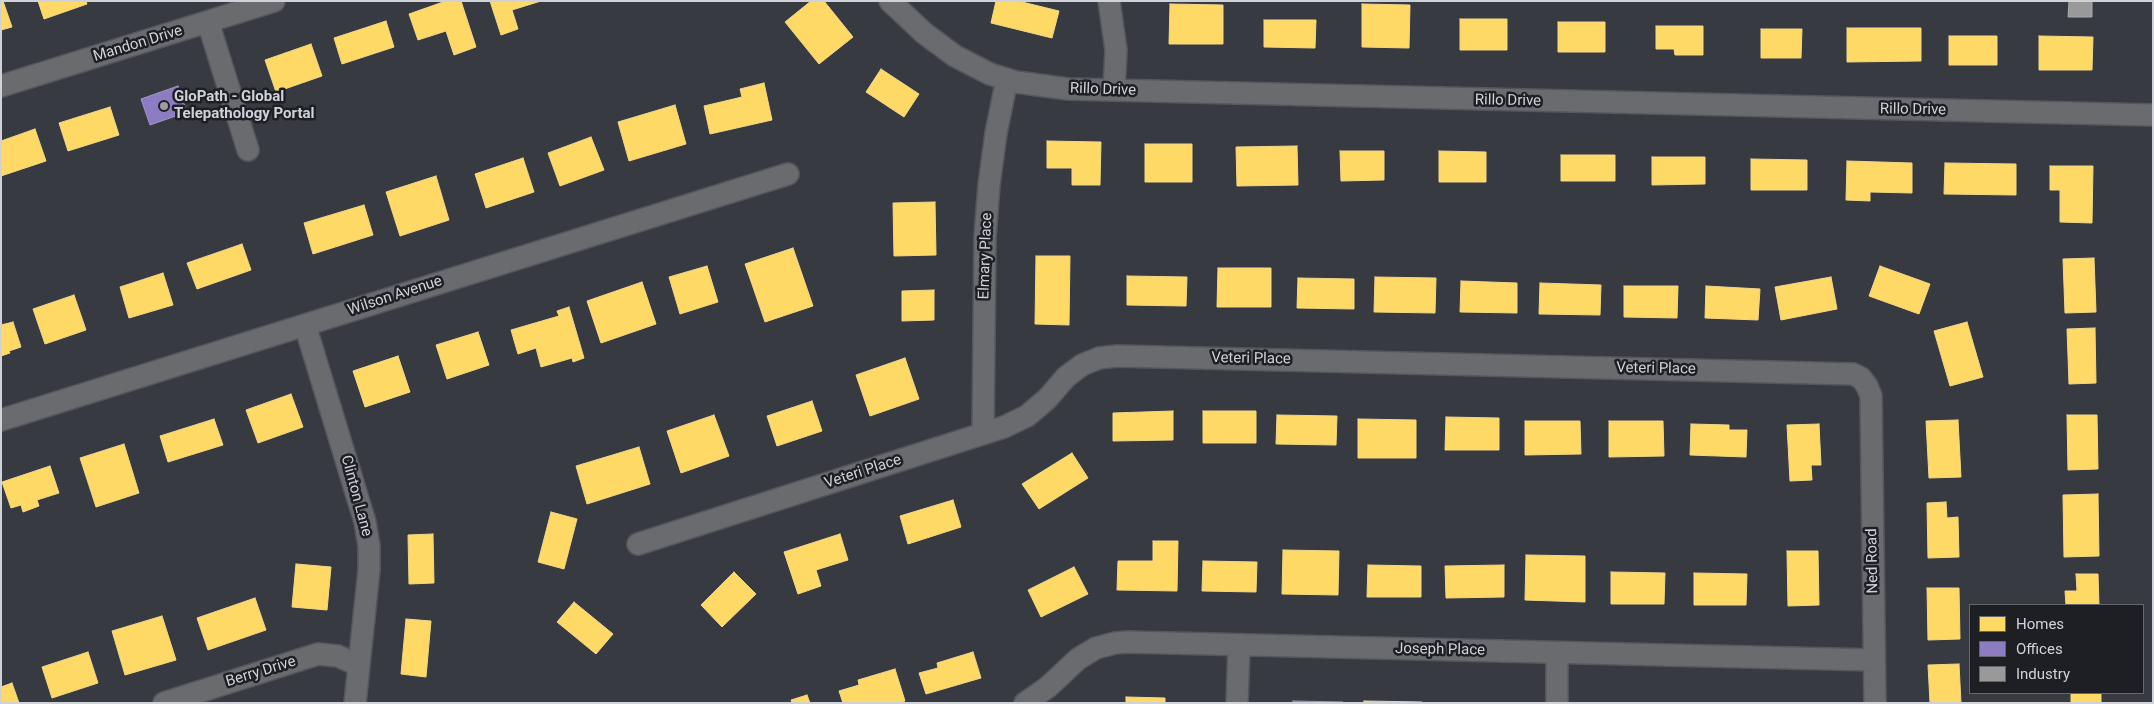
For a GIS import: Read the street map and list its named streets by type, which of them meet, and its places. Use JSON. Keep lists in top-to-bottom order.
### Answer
{
  "streets": {
    "street": [
      "Mandon Drive",
      "Rillo Drive",
      "Elmary Place",
      "Wilson Avenue",
      "Veteri Place",
      "Clinton Lane",
      "Ned Road",
      "Joseph Place",
      "Berry Drive"
    ]
  },
  "crossings": [
    ["Rillo Drive", "Elmary Place"],
    ["Elmary Place", "Veteri Place"],
    ["Wilson Avenue", "Clinton Lane"],
    ["Veteri Place", "Ned Road"],
    ["Clinton Lane", "Berry Drive"],
    ["Ned Road", "Joseph Place"]
  ],
  "places": ["GloPath - Global Telepathology Portal"],
  "legend": ["Homes", "Offices", "Industry"]
}
